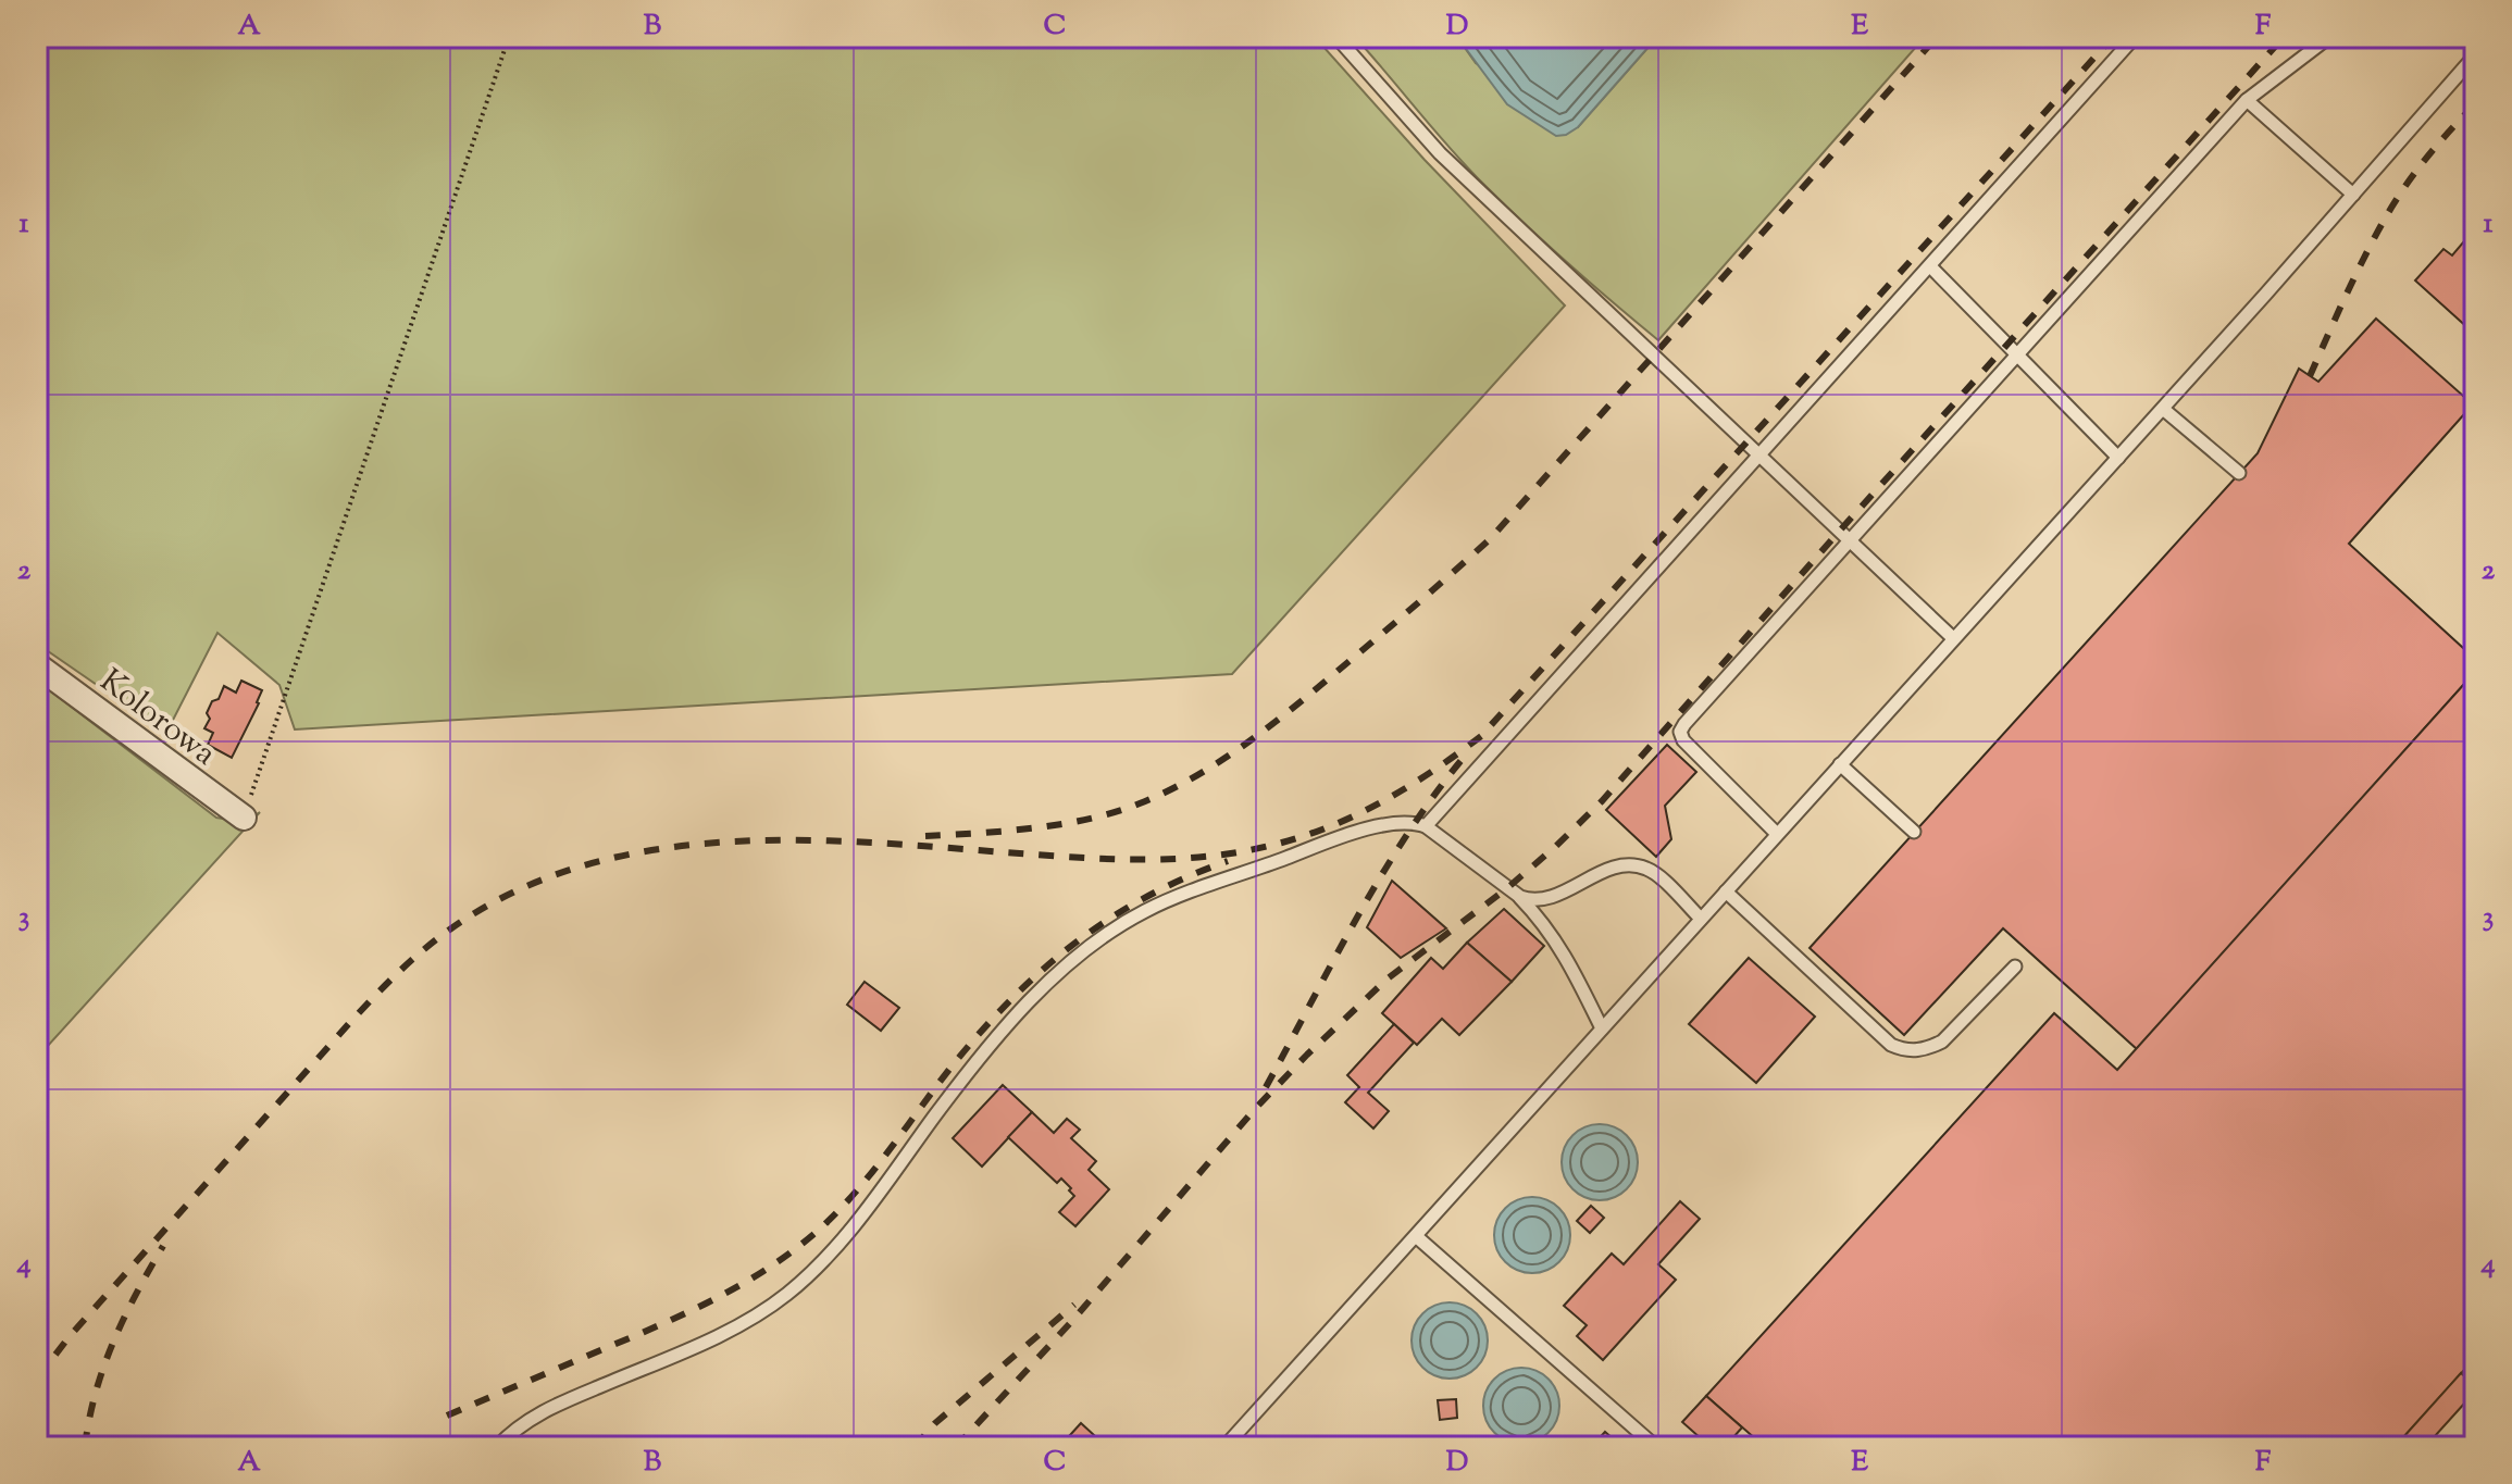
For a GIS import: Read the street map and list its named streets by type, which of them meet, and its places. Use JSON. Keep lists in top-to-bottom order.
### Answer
{
  "streets": {
    "street": ["Kolorowa"]
  },
  "grid": {
    "columns": [
      "A",
      "B",
      "C",
      "D",
      "E",
      "F"
    ],
    "rows": [
      "1",
      "2",
      "3",
      "4"
    ]
  }
}
